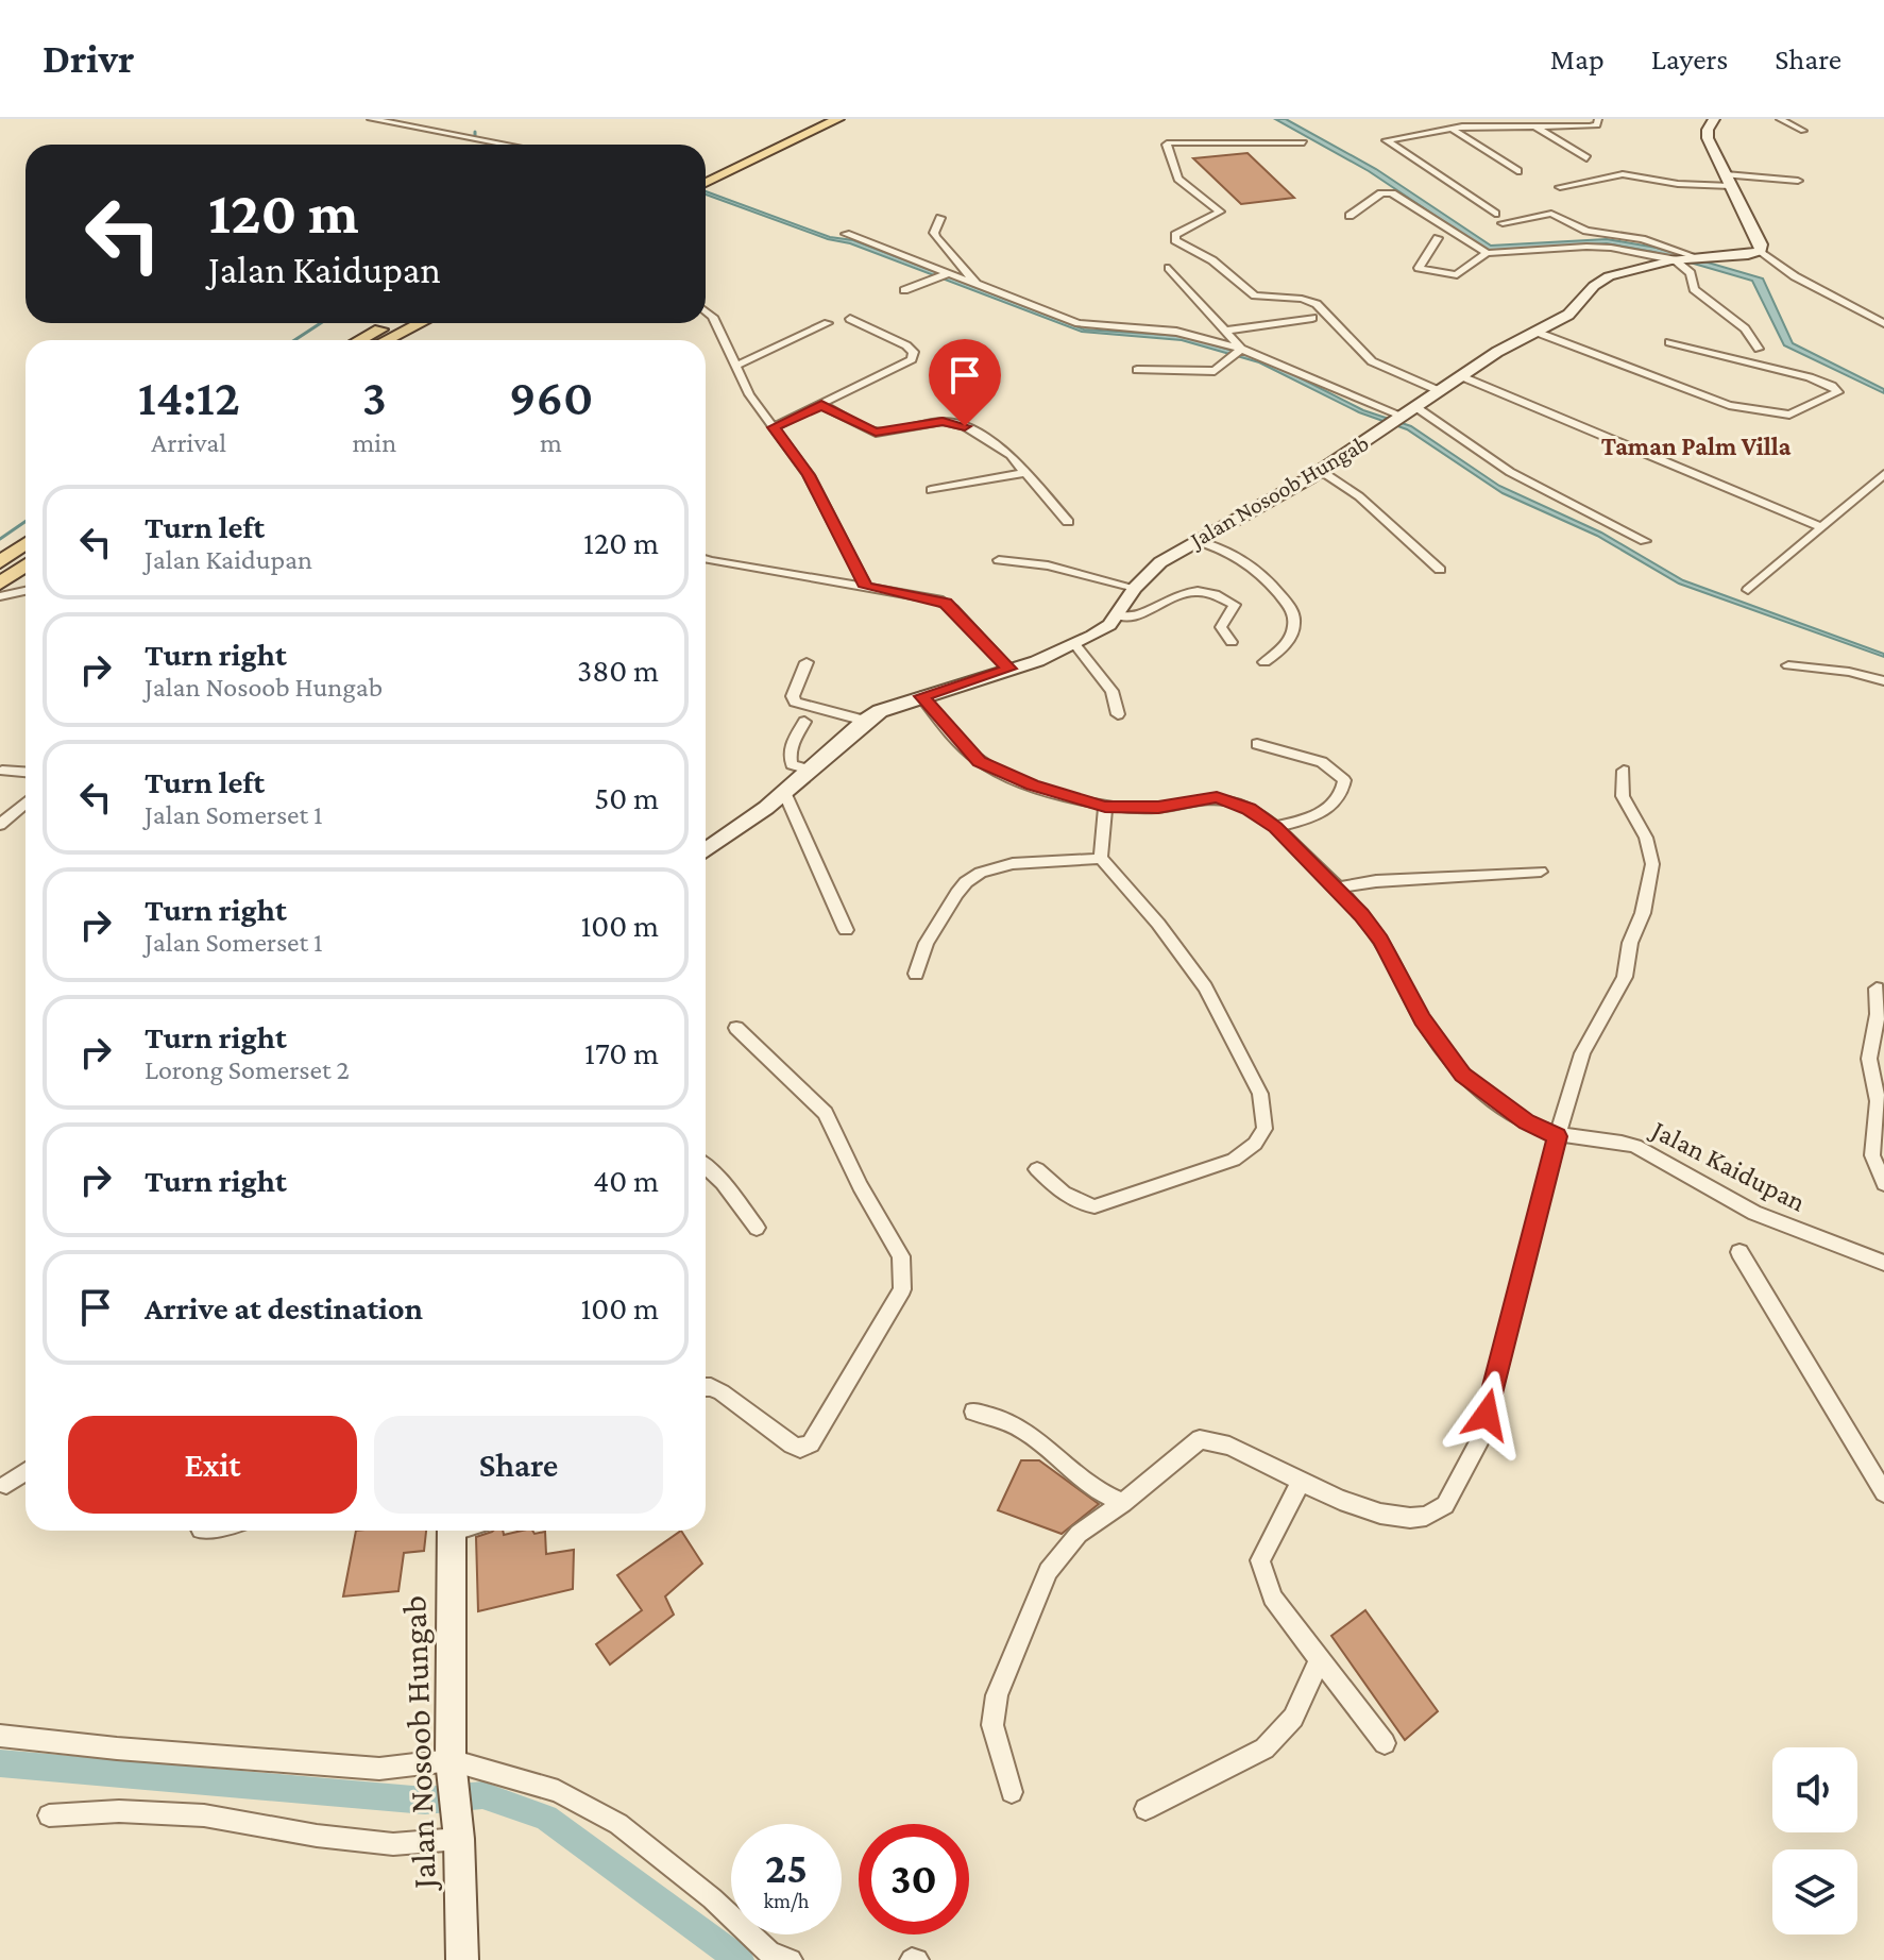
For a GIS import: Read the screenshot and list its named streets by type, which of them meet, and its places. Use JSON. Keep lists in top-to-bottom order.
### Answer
{
  "streets": {
    "main road": ["Jalan Nosoob Hungab"],
    "street": ["Jalan Kaidupan"]
  },
  "crossings": [
    ["Jalan Nosoob Hungab", "Jalan Kaidupan"]
  ],
  "districts": ["Taman Palm Villa"],
  "page": {
    "header": "Drivr",
    "nav": ["Map", "Layers", "Share"],
    "turn": ["120 m", "Jalan Kaidupan"],
    "eta": [
      "14:12",
      "Arrival",
      "3",
      "min",
      "960",
      "m"
    ],
    "list": [
      {
        "name": "Turn left",
        "note": "Jalan Kaidupan",
        "value": "120 m"
      },
      {
        "name": "Turn right",
        "note": "Jalan Nosoob Hungab",
        "value": "380 m"
      },
      {
        "name": "Turn left",
        "note": "Jalan Somerset 1",
        "value": "50 m"
      },
      {
        "name": "Turn right",
        "note": "Jalan Somerset 1",
        "value": "100 m"
      },
      {
        "name": "Turn right",
        "note": "Lorong Somerset 2",
        "value": "170 m"
      },
      {
        "name": "Turn right",
        "value": "40 m"
      },
      {
        "name": "Arrive at destination",
        "value": "100 m"
      }
    ],
    "buttons": ["Exit", "Share"],
    "speed": "25 km/h",
    "limit": "30"
  }
}
